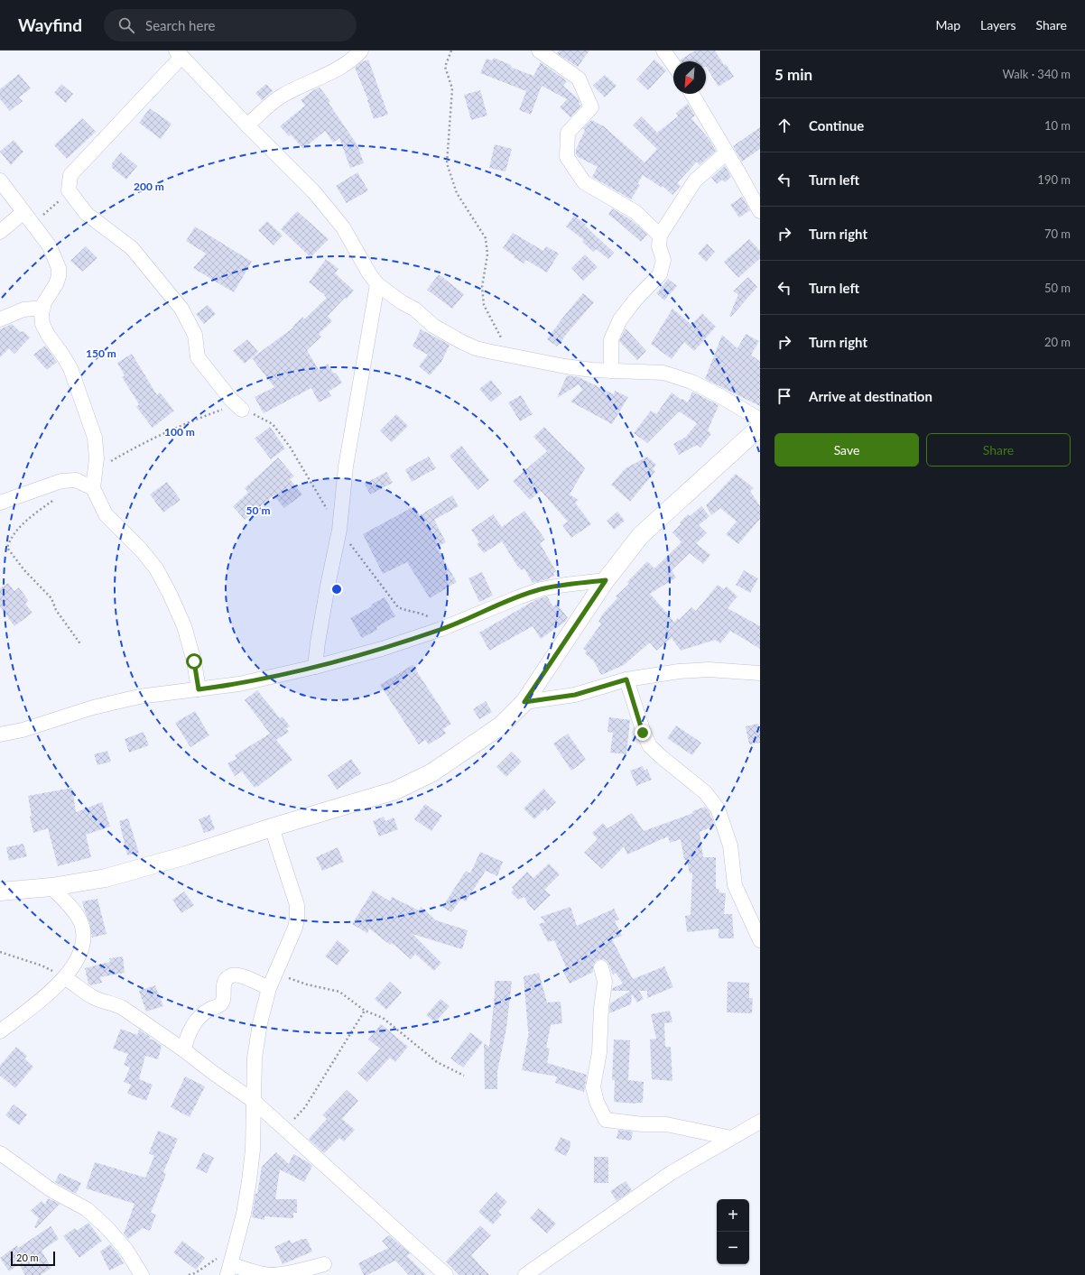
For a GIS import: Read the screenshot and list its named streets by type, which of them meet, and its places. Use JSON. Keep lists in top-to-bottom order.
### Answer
{
  "scale_bar": "20 m",
  "north": "bottom left",
  "page": {
    "header": "Wayfind",
    "search": "Search here",
    "nav": ["Map", "Layers", "Share"],
    "heading": ["5 min", "Walk · 340 m"],
    "list": [
      ["Continue", "10 m"],
      ["Turn left", "190 m"],
      ["Turn right", "70 m"],
      ["Turn left", "50 m"],
      ["Turn right", "20 m"],
      "Arrive at destination"
    ],
    "buttons": ["Save", "Share"],
    "map_buttons": ["+", "−"],
    "scale": "20 m"
  },
  "rings": [
    "200 m",
    "150 m",
    "100 m",
    "50 m"
  ]
}
